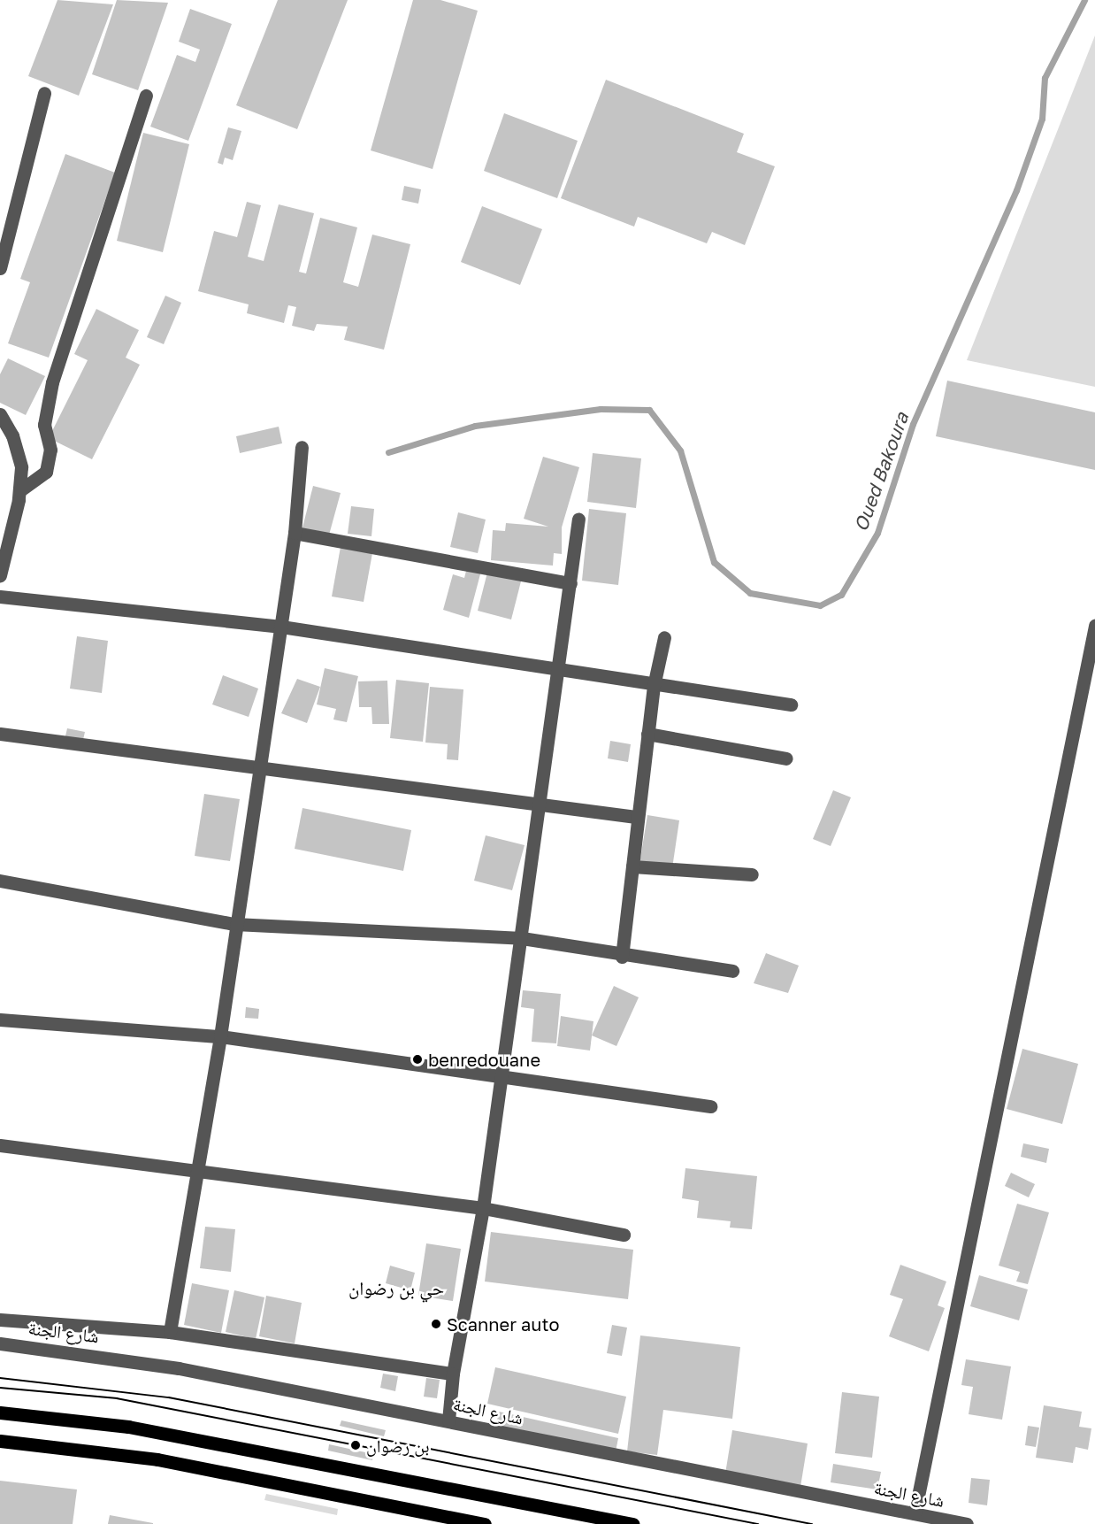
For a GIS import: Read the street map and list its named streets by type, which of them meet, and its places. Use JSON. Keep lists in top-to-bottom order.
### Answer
{
  "streets": {
    "street": ["شارع الجنة"]
  },
  "districts": ["حي بن رضوان"],
  "water": ["Oued Bakoura"],
  "places": ["benredouane", "Scanner auto", "بن رضوان"]
}
